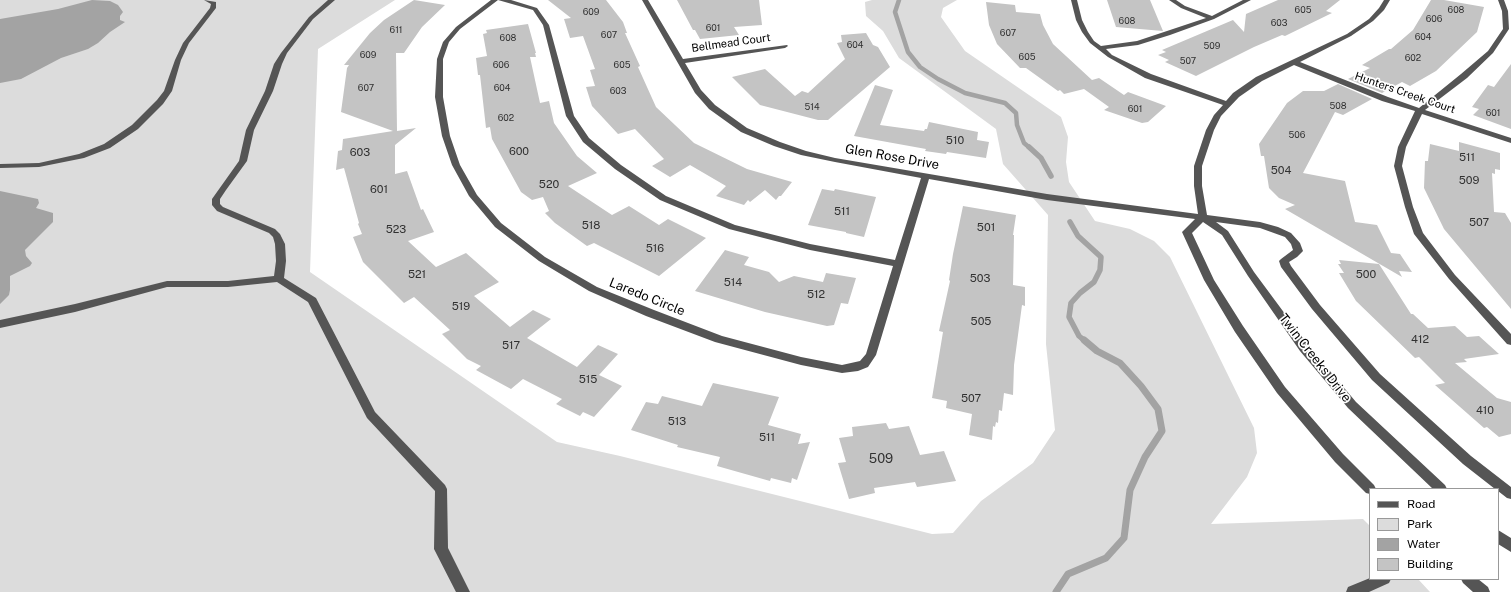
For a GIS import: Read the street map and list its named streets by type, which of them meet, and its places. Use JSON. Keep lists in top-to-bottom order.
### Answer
{
  "streets": {
    "street": [
      "Bellmead Court",
      "Hunters Creek Court",
      "Glen Rose Drive",
      "Laredo Circle",
      "Twin Creeks Drive"
    ]
  },
  "crossings": [
    ["Bellmead Court", "Glen Rose Drive"],
    ["Glen Rose Drive", "Laredo Circle"],
    ["Glen Rose Drive", "Twin Creeks Drive"]
  ],
  "house_numbers": [
    "605",
    "608",
    "609",
    "606",
    "608",
    "603",
    "601",
    "611",
    "607",
    "607",
    "604",
    "608",
    "604",
    "509",
    "609",
    "605",
    "602",
    "507",
    "606",
    "605",
    "607",
    "604",
    "603",
    "508",
    "514",
    "601",
    "601",
    "602",
    "506",
    "510",
    "600",
    "603",
    "511",
    "504",
    "509",
    "520",
    "601",
    "511",
    "507",
    "518",
    "501",
    "523",
    "516",
    "521",
    "500",
    "503",
    "514",
    "512",
    "519",
    "505",
    "412",
    "517",
    "515",
    "507",
    "410",
    "513",
    "511",
    "509"
  ],
  "legend": [
    "Road",
    "Park",
    "Water",
    "Building"
  ]
}
